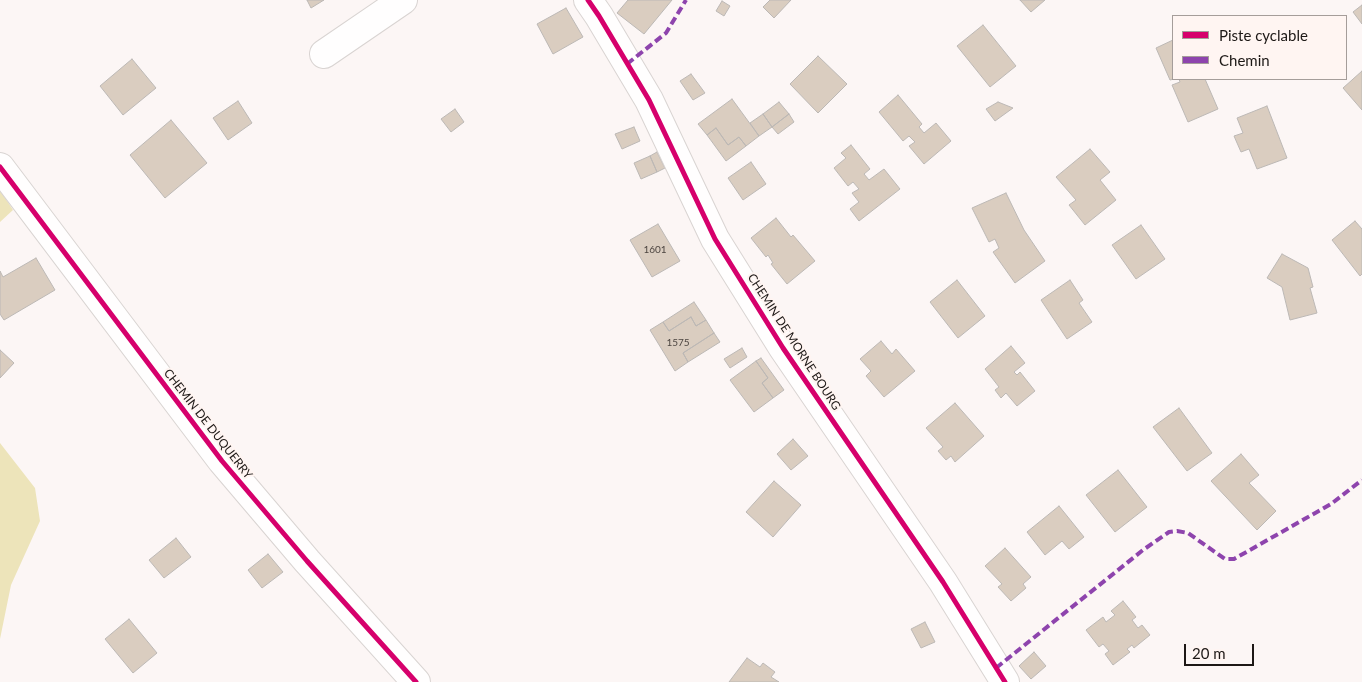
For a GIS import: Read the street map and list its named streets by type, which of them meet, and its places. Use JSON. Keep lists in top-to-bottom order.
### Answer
{
  "streets": {
    "street": ["CHEMIN DE MORNE BOURG", "CHEMIN DE DUQUERRY"]
  },
  "house_numbers": ["1601", "1575"],
  "legend": ["Piste cyclable", "Chemin"],
  "scale_bar": "20 m"
}
